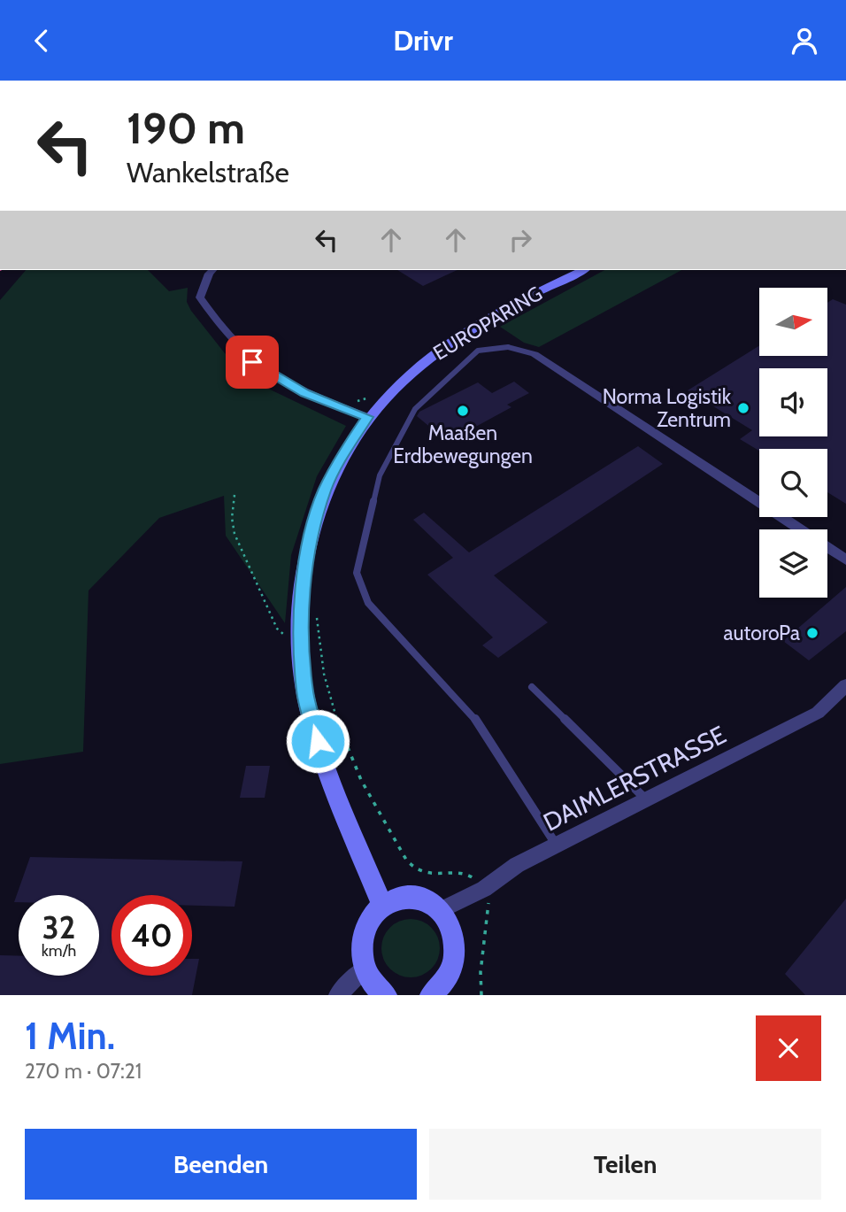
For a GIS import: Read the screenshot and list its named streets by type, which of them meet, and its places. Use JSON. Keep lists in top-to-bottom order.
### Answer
{
  "streets": {
    "street": ["EUROPARING", "DAIMLERSTRASSE"]
  },
  "places": ["Norma Logistik Zentrum", "Maaßen Erdbewegungen", "autoroPa"],
  "north": "right",
  "page": {
    "header": "Drivr",
    "turn": ["190 m", "Wankelstraße"],
    "speed": "32 km/h",
    "limit": "40",
    "heading": ["1 Min.", "270 m · 07:21"],
    "buttons": ["Beenden", "Teilen"]
  }
}
